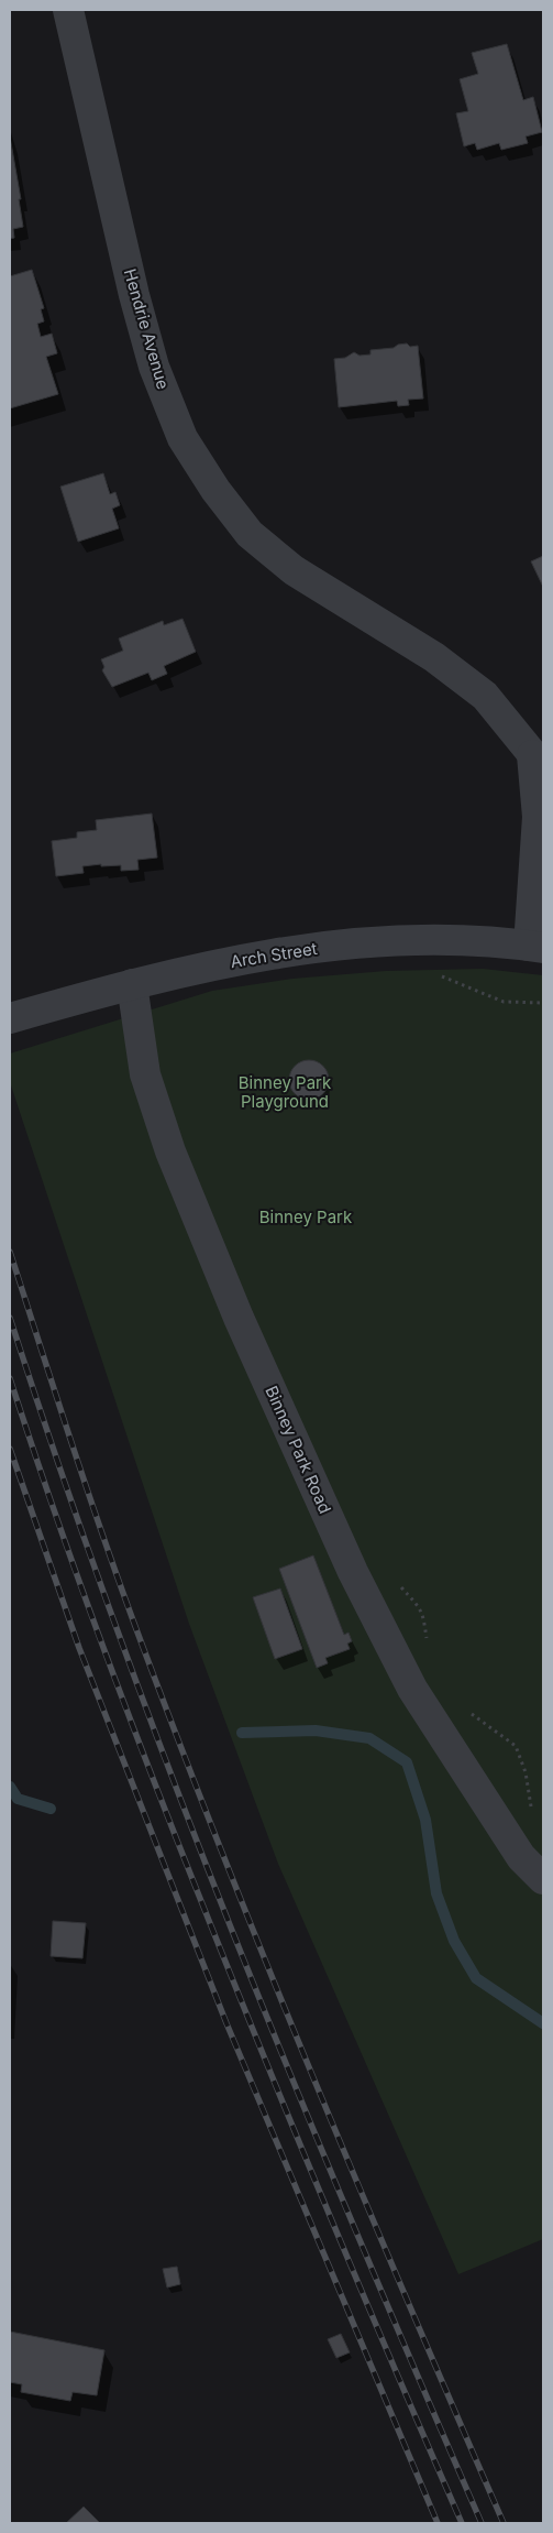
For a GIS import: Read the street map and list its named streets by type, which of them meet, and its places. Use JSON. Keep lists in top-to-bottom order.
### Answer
{
  "streets": {
    "street": ["Hendrie Avenue", "Arch Street", "Binney Park Road"]
  },
  "crossings": [
    ["Hendrie Avenue", "Arch Street"],
    ["Arch Street", "Binney Park Road"]
  ],
  "parks": ["Binney Park Playground", "Binney Park"]
}
